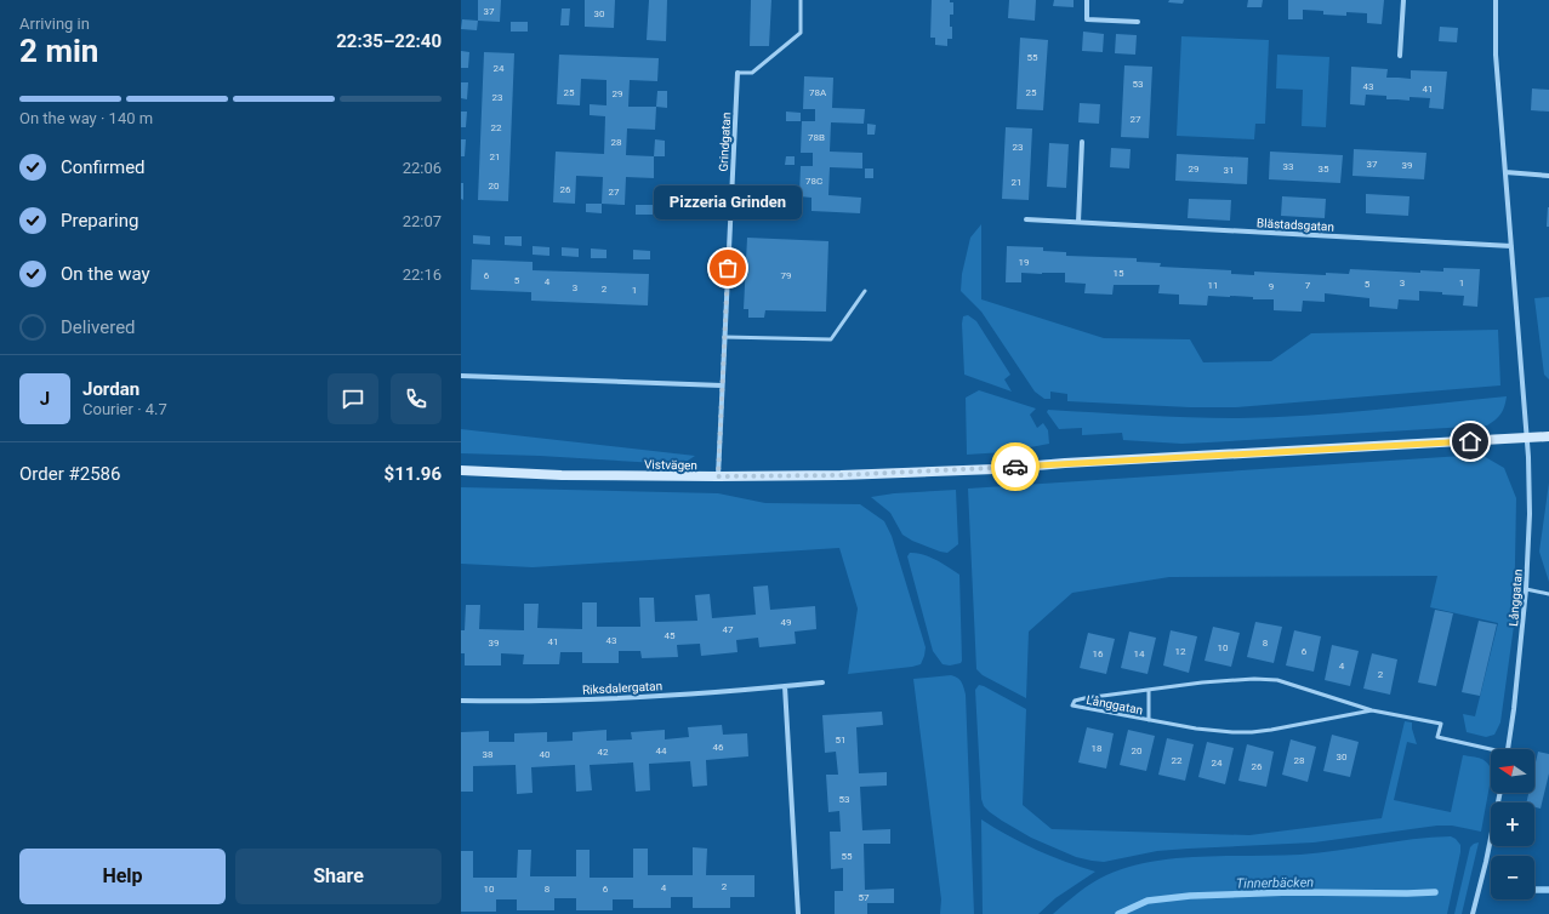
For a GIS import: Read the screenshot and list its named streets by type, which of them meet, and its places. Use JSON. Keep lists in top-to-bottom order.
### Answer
{
  "streets": {
    "main road": ["Vistvägen"],
    "street": [
      "Grindgatan",
      "Blästadsgatan",
      "Långgatan",
      "Riksdalergatan"
    ]
  },
  "crossings": [
    ["Grindgatan", "Vistvägen"],
    ["Vistvägen", "Långgatan"]
  ],
  "water": ["Tinnerbäcken"],
  "places": ["Pizzeria Grinden"],
  "house_numbers": [
    "37",
    "30",
    "55",
    "24",
    "53",
    "43",
    "41",
    "25",
    "78A",
    "25",
    "29",
    "23",
    "27",
    "22",
    "78B",
    "28",
    "23",
    "21",
    "37",
    "39",
    "33",
    "29",
    "35",
    "31",
    "78C",
    "21",
    "20",
    "26",
    "27",
    "19",
    "15",
    "6",
    "79",
    "5",
    "4",
    "3",
    "1",
    "5",
    "11",
    "7",
    "9",
    "3",
    "2",
    "1",
    "49",
    "47",
    "45",
    "43",
    "41",
    "39",
    "8",
    "10",
    "12",
    "6",
    "16",
    "14",
    "4",
    "2",
    "51",
    "46",
    "18",
    "44",
    "20",
    "42",
    "38",
    "40",
    "30",
    "22",
    "28",
    "24",
    "26",
    "53",
    "55",
    "2",
    "4",
    "10",
    "8",
    "6",
    "57"
  ],
  "north": "left",
  "page": {
    "heading": ["2 min", "Arriving in", "22:35–22:40"],
    "panel": [
      "Jordan",
      "Courier · 4.7",
      "Order #2586",
      "$11.96"
    ],
    "bar": "On the way · 140 m",
    "list": [
      ["Confirmed", "22:06"],
      ["Preparing", "22:07"],
      ["On the way", "22:16"],
      "Delivered"
    ],
    "bubble": "Pizzeria Grinden",
    "round": "J",
    "map_buttons": ["+", "−"],
    "buttons": ["Help", "Share"]
  }
}
